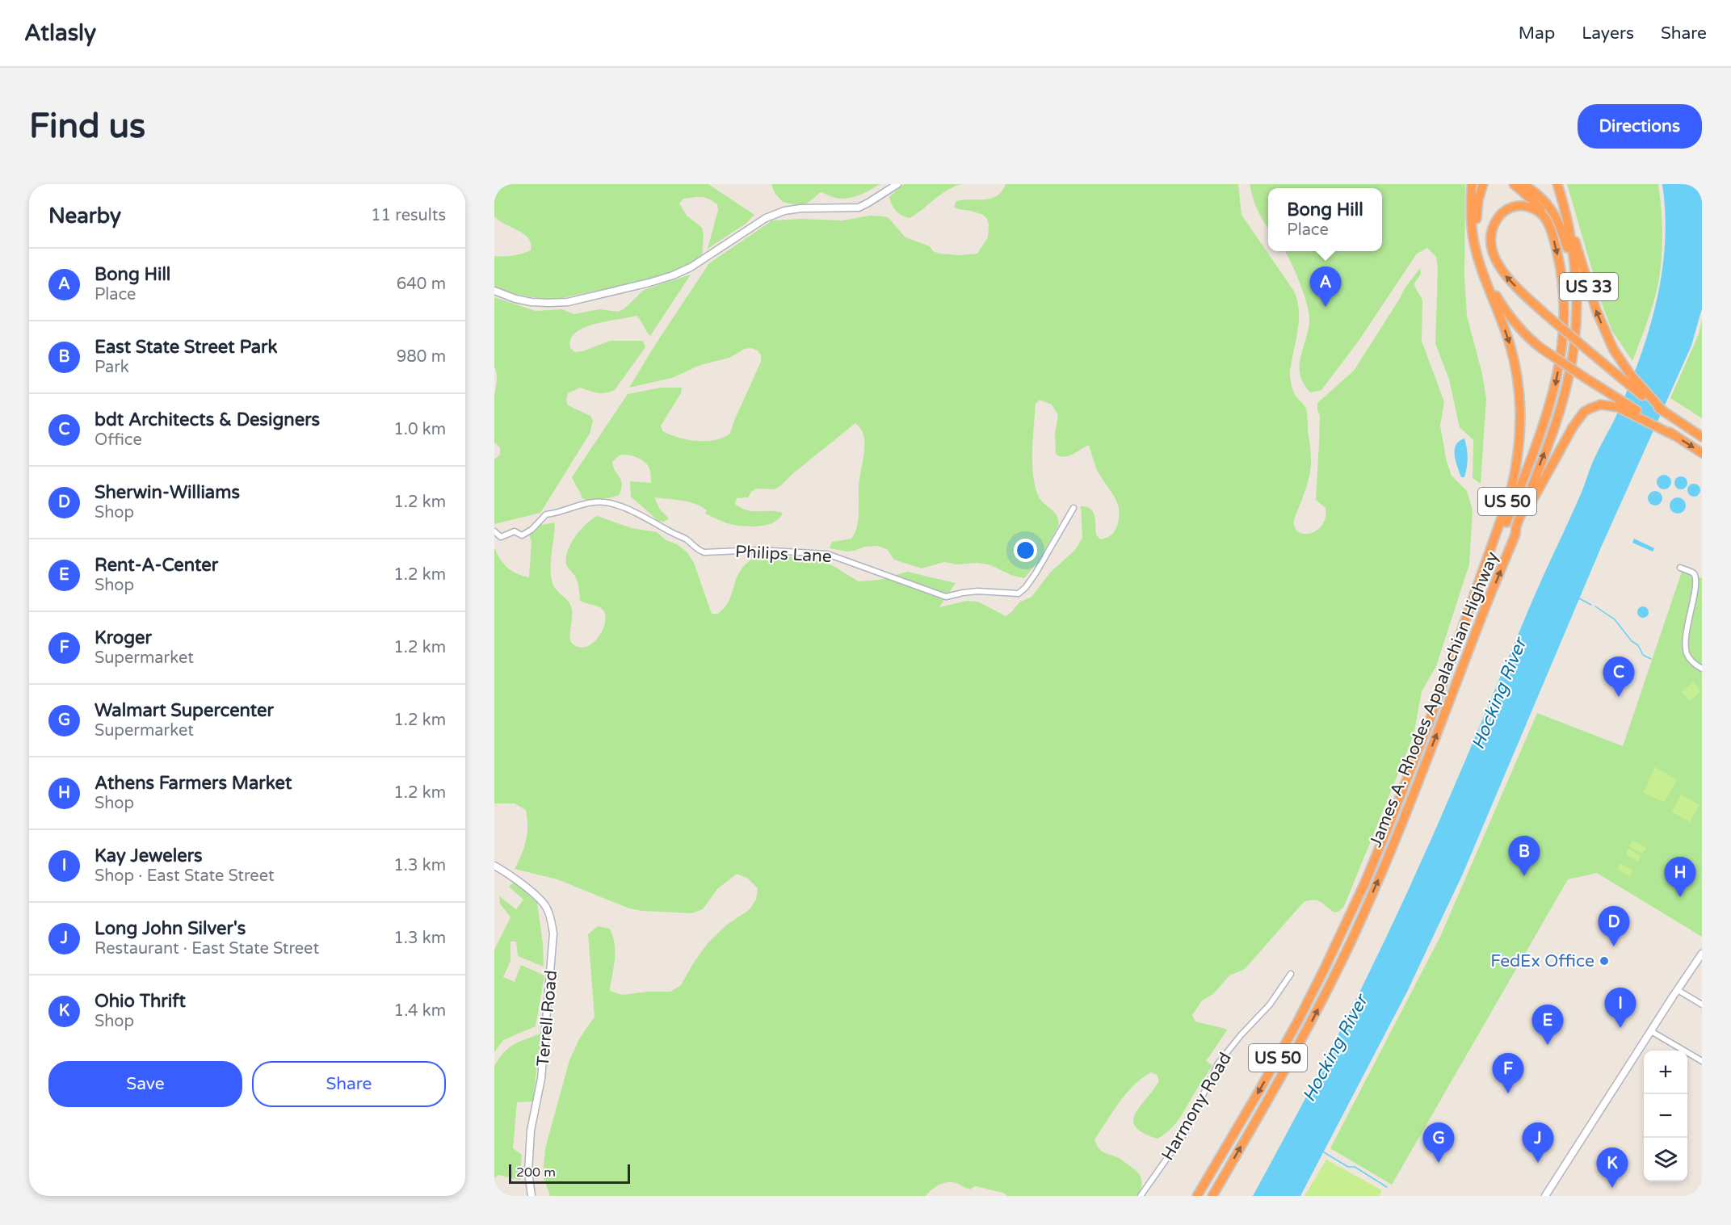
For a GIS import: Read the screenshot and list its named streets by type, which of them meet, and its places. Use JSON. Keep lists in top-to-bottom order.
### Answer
{
  "streets": {
    "highway": ["US 33", "US 50", "James A. Rhodes Appalachian Highway"],
    "street": ["Philips Lane", "Terrell Road", "Harmony Road"]
  },
  "crossings": [
    ["US 33", "James A. Rhodes Appalachian Highway"]
  ],
  "water": ["Hocking River"],
  "places": ["FedEx Office"],
  "scale_bar": "200 m",
  "page": {
    "header": "Atlasly",
    "nav": ["Map", "Layers", "Share"],
    "buttons": [
      "Directions",
      ["Save", "Share"]
    ],
    "title": "Find us",
    "heading": ["Nearby", "11 results"],
    "popup": ["Bong Hill", "Place"],
    "list": [
      {
        "mark": "A",
        "name": "Bong Hill",
        "note": "Place",
        "value": "640 m"
      },
      {
        "mark": "B",
        "name": "East State Street Park",
        "note": "Park",
        "value": "980 m"
      },
      {
        "mark": "C",
        "name": "bdt Architects & Designers",
        "note": "Office",
        "value": "1.0 km"
      },
      {
        "mark": "D",
        "name": "Sherwin-Williams",
        "note": "Shop",
        "value": "1.2 km"
      },
      {
        "mark": "E",
        "name": "Rent-A-Center",
        "note": "Shop",
        "value": "1.2 km"
      },
      {
        "mark": "F",
        "name": "Kroger",
        "note": "Supermarket",
        "value": "1.2 km"
      },
      {
        "mark": "G",
        "name": "Walmart Supercenter",
        "note": "Supermarket",
        "value": "1.2 km"
      },
      {
        "mark": "H",
        "name": "Athens Farmers Market",
        "note": "Shop",
        "value": "1.2 km"
      },
      {
        "mark": "I",
        "name": "Kay Jewelers",
        "note": "Shop · East State Street",
        "value": "1.3 km"
      },
      {
        "mark": "J",
        "name": "Long John Silver's",
        "note": "Restaurant · East State Street",
        "value": "1.3 km"
      },
      {
        "mark": "K",
        "name": "Ohio Thrift",
        "note": "Shop",
        "value": "1.4 km"
      }
    ],
    "pins": [
      "A",
      "C",
      "B",
      "H",
      "D",
      "I",
      "E",
      "F",
      "G",
      "J",
      "K"
    ],
    "map_buttons": ["+", "−"],
    "scale": "200 m"
  }
}
